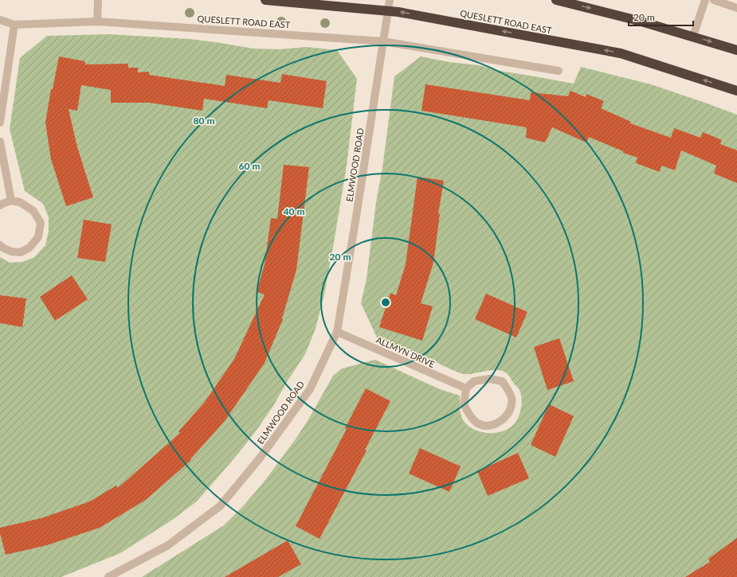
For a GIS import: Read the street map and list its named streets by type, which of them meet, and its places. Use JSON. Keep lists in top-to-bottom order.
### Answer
{
  "streets": {
    "highway": ["QUESLETT ROAD EAST"],
    "street": ["ELMWOOD ROAD", "ALLMYN DRIVE"]
  },
  "crossings": [
    ["QUESLETT ROAD EAST", "ELMWOOD ROAD"],
    ["ELMWOOD ROAD", "ALLMYN DRIVE"]
  ],
  "scale_bar": "20 m",
  "rings": [
    "80 m",
    "60 m",
    "40 m",
    "20 m"
  ]
}
